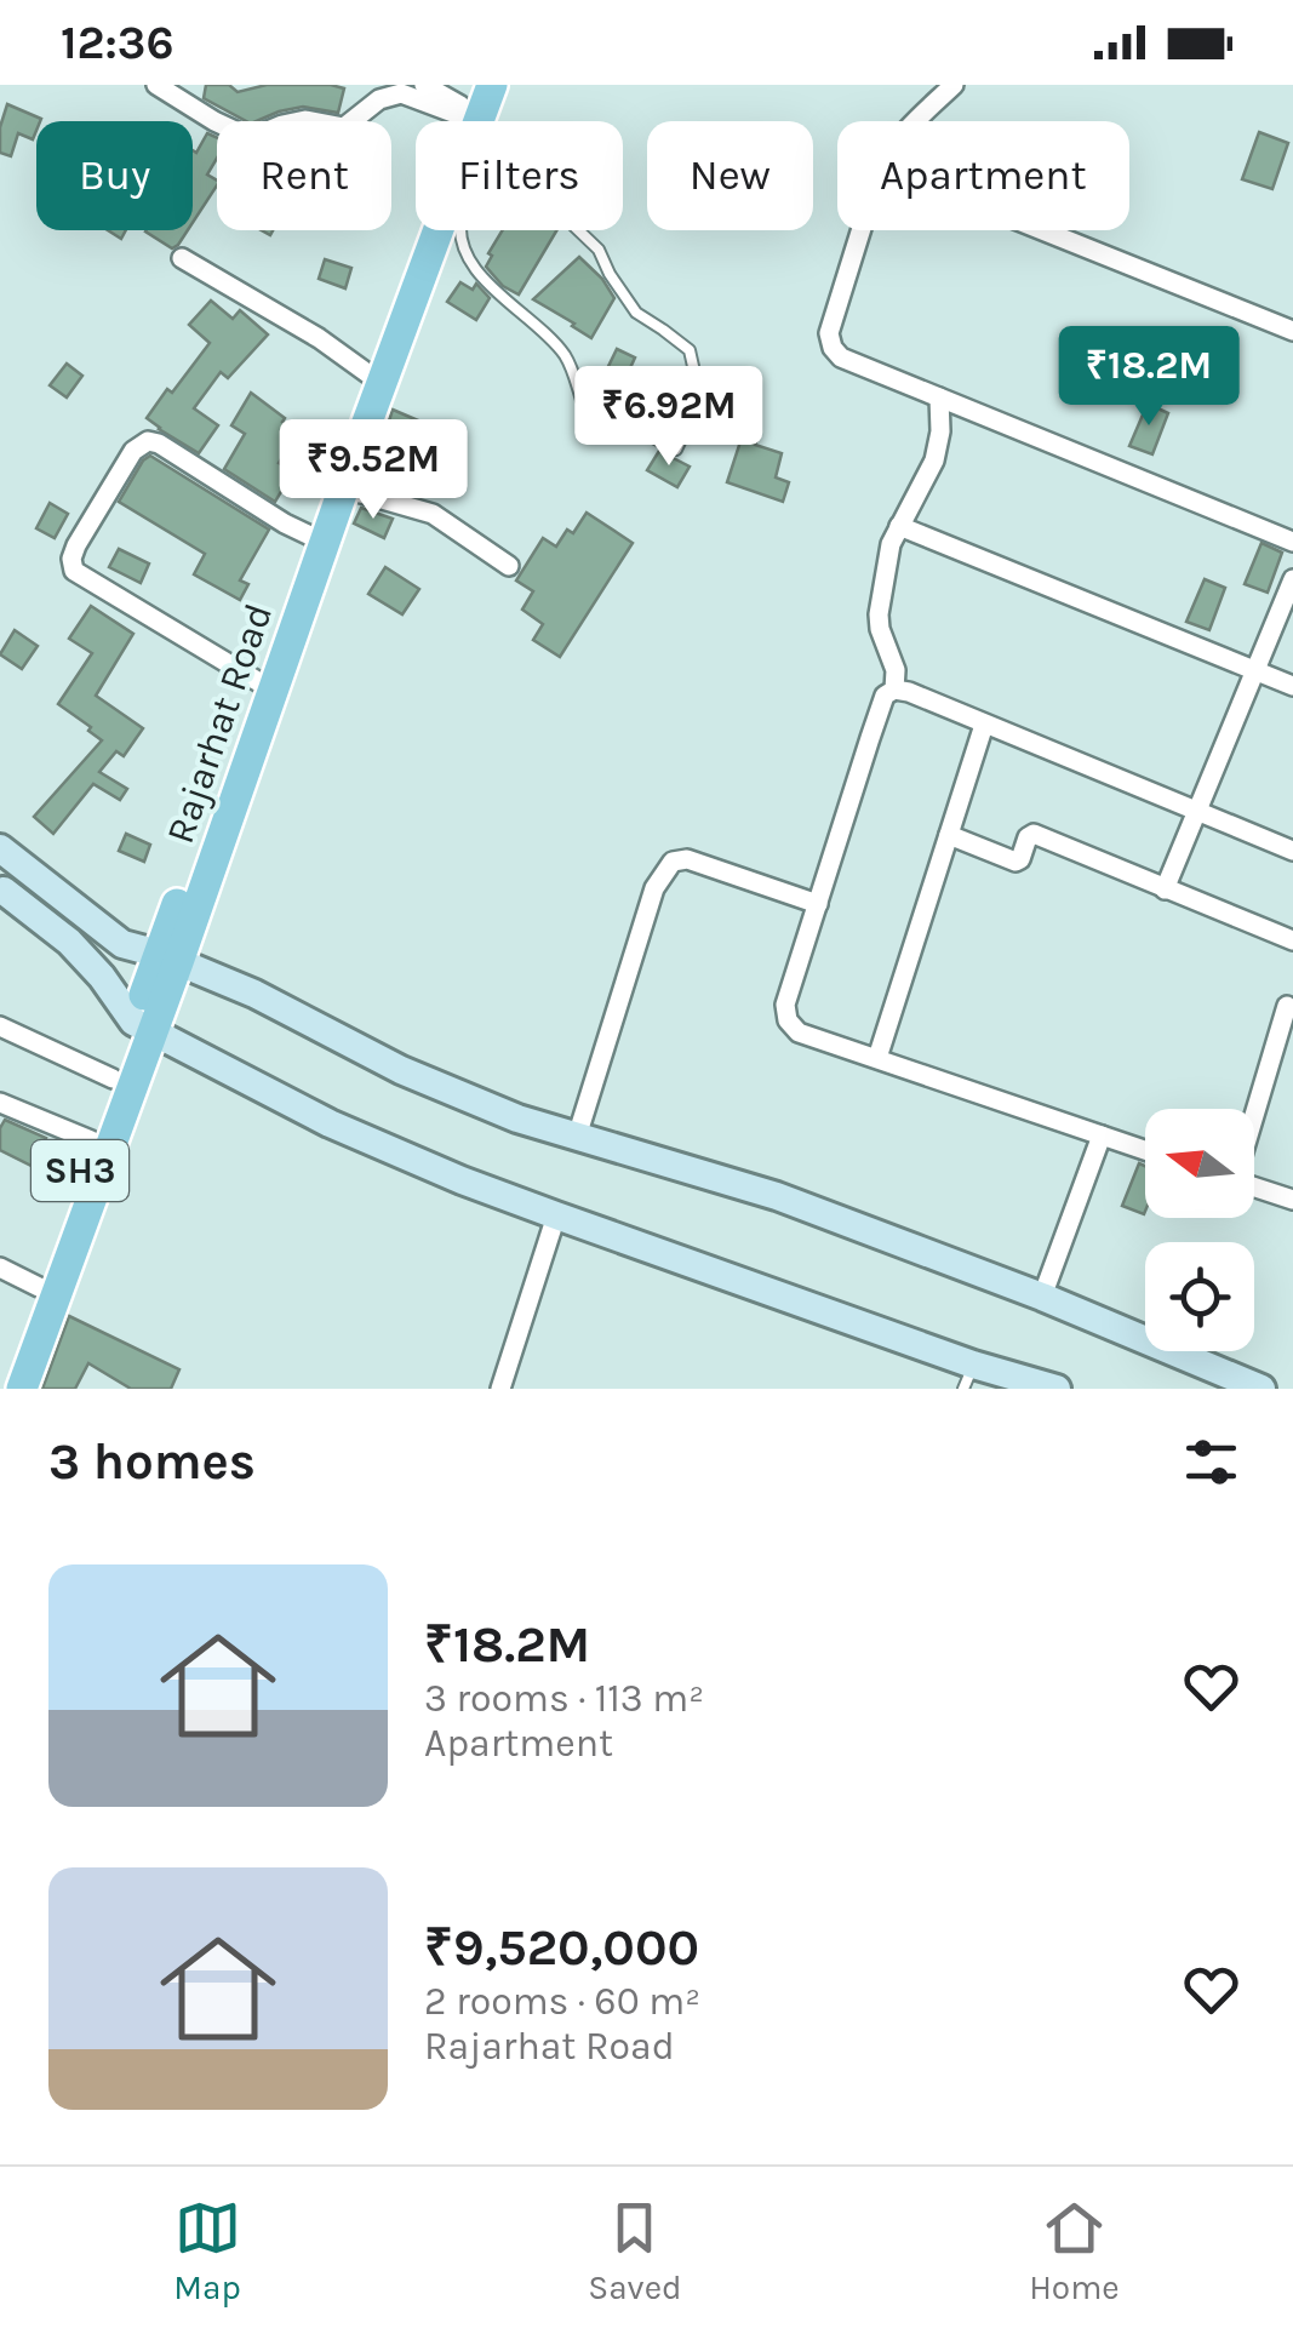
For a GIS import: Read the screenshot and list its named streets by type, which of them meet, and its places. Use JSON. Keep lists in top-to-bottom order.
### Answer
{
  "streets": {
    "main road": ["Rajarhat Road", "SH3"]
  },
  "north": "left",
  "page": {
    "status": "12:36",
    "chip": [
      "Buy",
      "Rent",
      "Filters",
      "New",
      "Apartment"
    ],
    "price": ["₹18.2M", "₹6.92M", "₹9.52M"],
    "heading": "3 homes",
    "list": [
      {
        "name": "₹18.2M",
        "note": "3 rooms · 113 m² · Apartment"
      },
      {
        "name": "₹9,520,000",
        "note": "2 rooms · 60 m² · Rajarhat Road"
      }
    ],
    "tabs": ["Map", "Saved", "Home"]
  }
}
